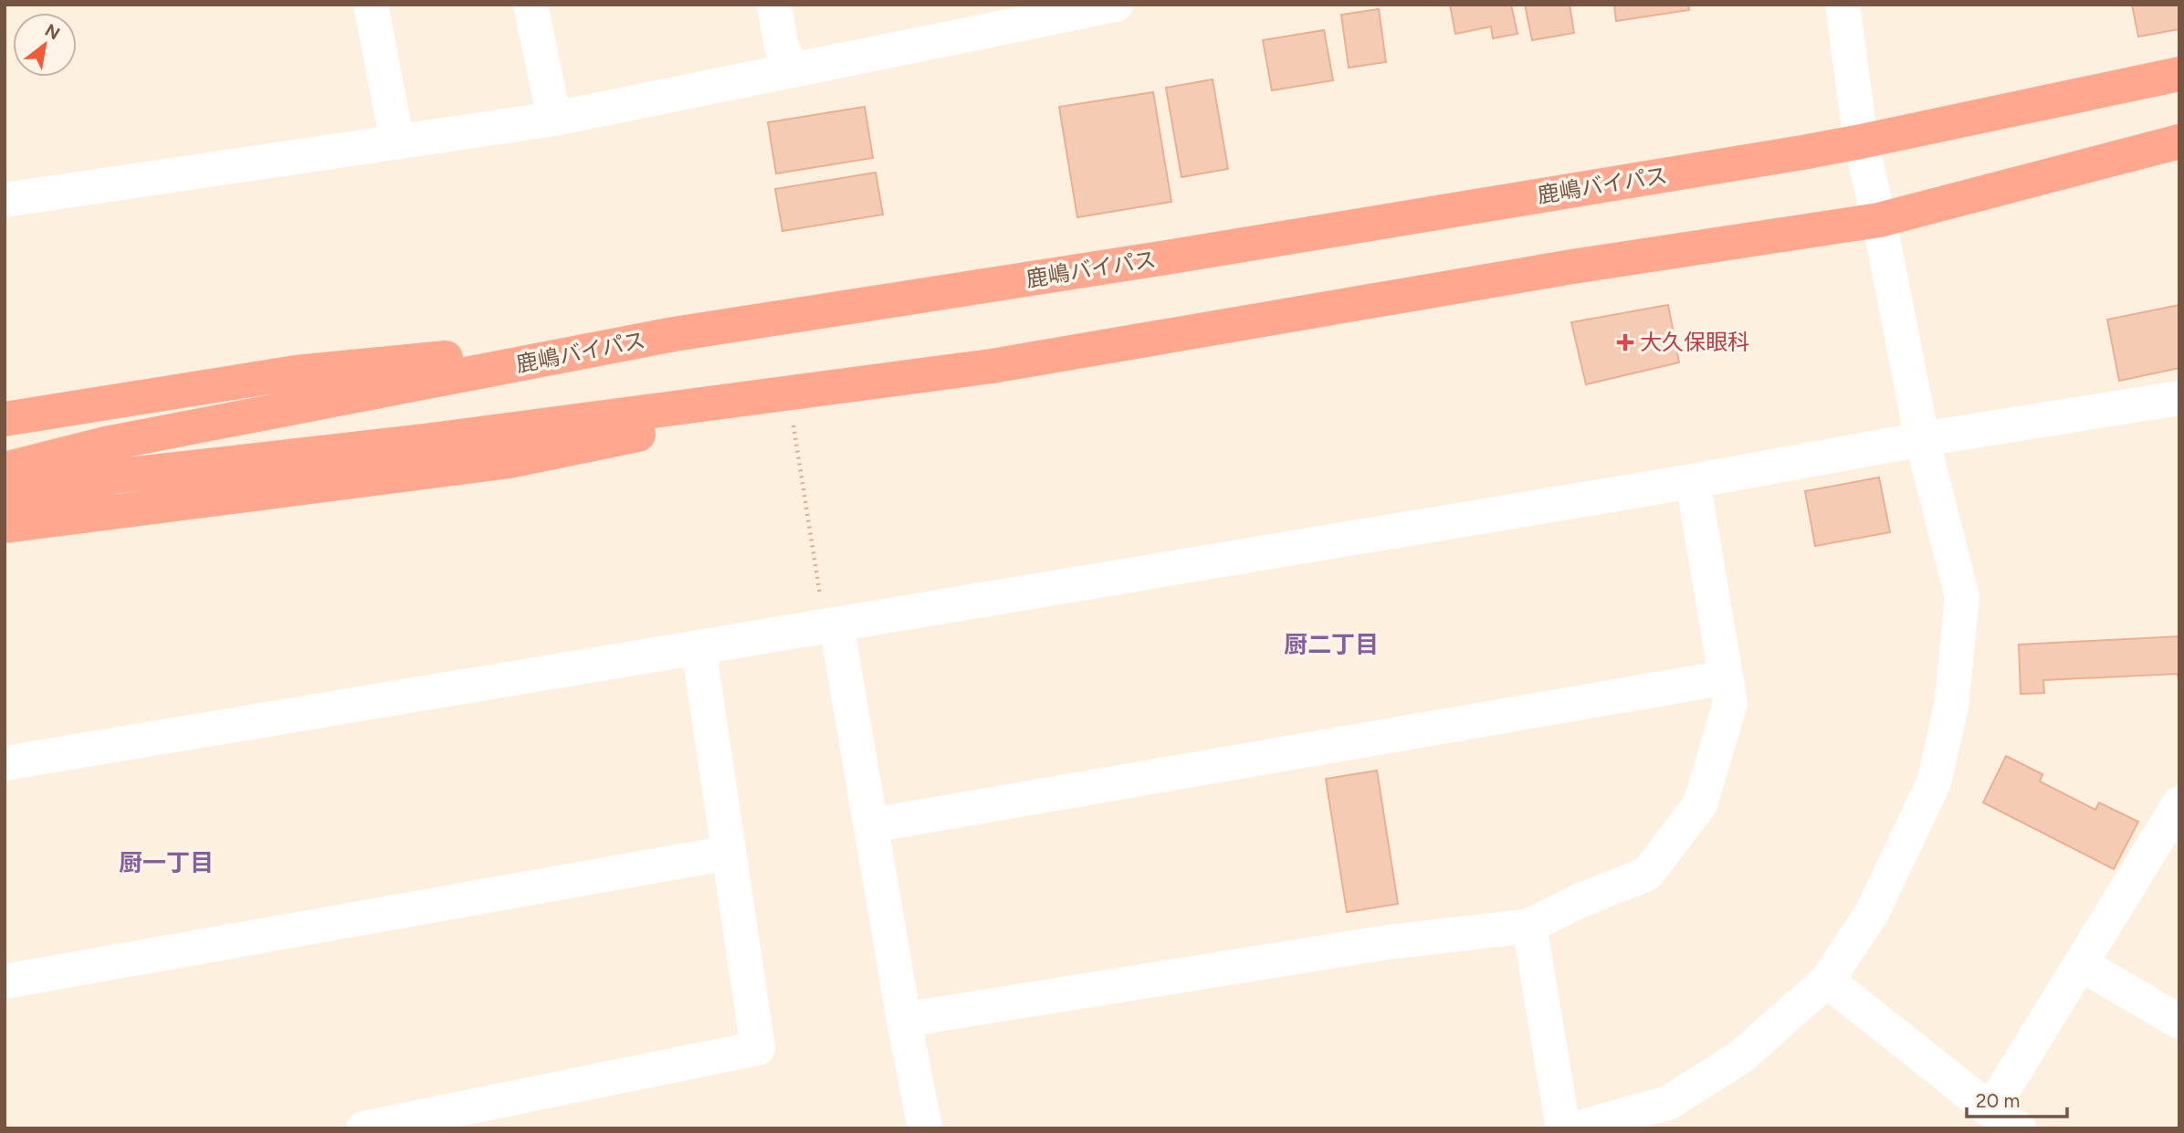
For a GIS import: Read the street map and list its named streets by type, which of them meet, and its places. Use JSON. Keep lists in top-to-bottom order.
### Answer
{
  "streets": {
    "highway": ["鹿嶋バイパス"]
  },
  "districts": ["厨二丁目", "厨一丁目"],
  "places": {
    "health": ["大久保眼科"]
  },
  "scale_bar": "20 m",
  "north": "top right"
}
